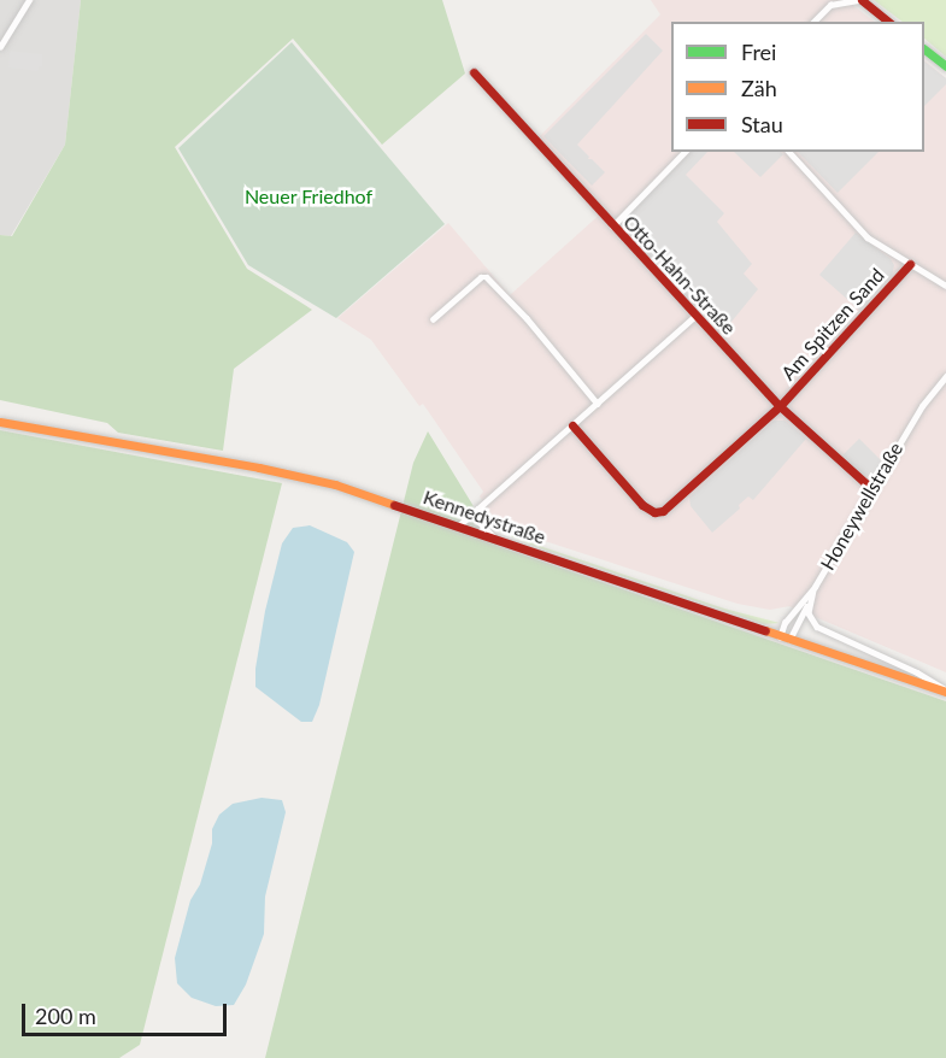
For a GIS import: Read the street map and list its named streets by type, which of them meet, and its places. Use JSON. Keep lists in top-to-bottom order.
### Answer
{
  "streets": {
    "street": [
      "Otto-Hahn-Straße",
      "Am Spitzen Sand",
      "Honeywellstraße",
      "Kennedystraße"
    ]
  },
  "crossings": [
    ["Otto-Hahn-Straße", "Am Spitzen Sand"],
    ["Otto-Hahn-Straße", "Honeywellstraße"],
    ["Honeywellstraße", "Kennedystraße"]
  ],
  "parks": ["Neuer Friedhof"],
  "legend": ["Frei", "Zäh", "Stau"],
  "scale_bar": "200 m"
}
